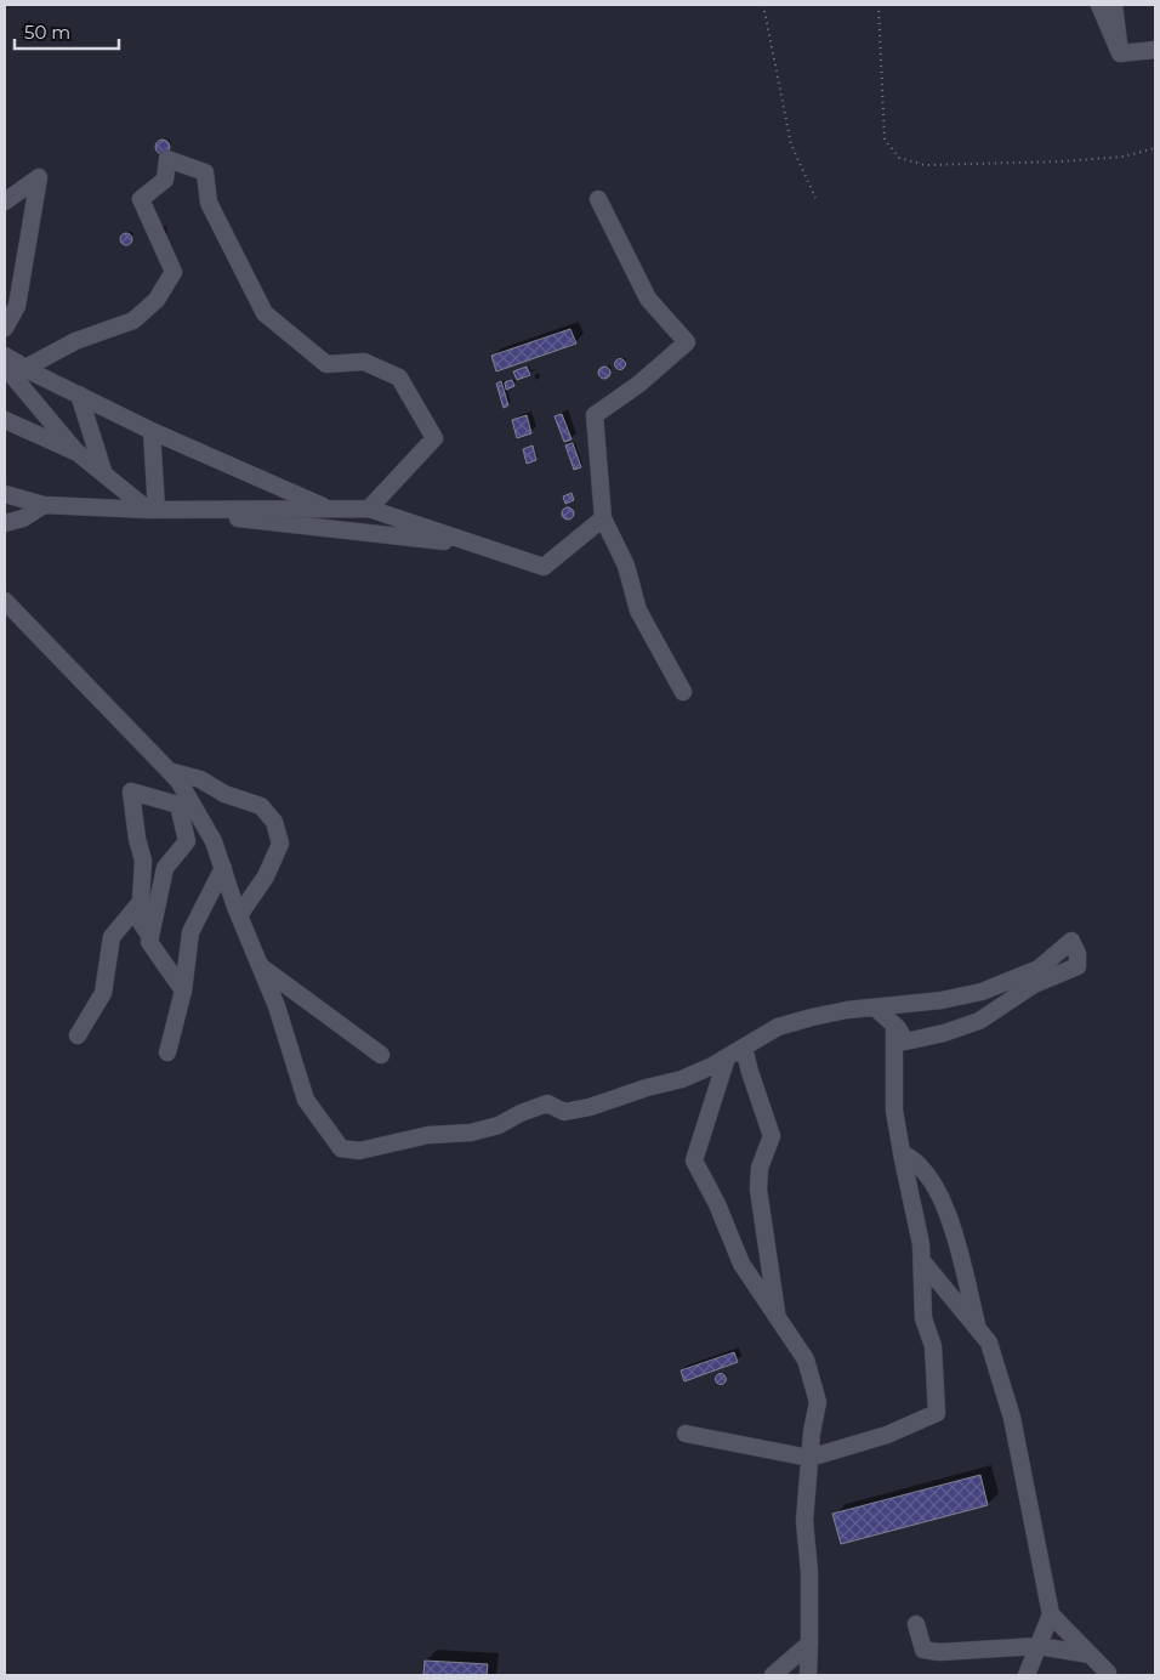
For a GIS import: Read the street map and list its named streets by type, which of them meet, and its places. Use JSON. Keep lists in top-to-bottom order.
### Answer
{
  "scale_bar": "50 m"
}
